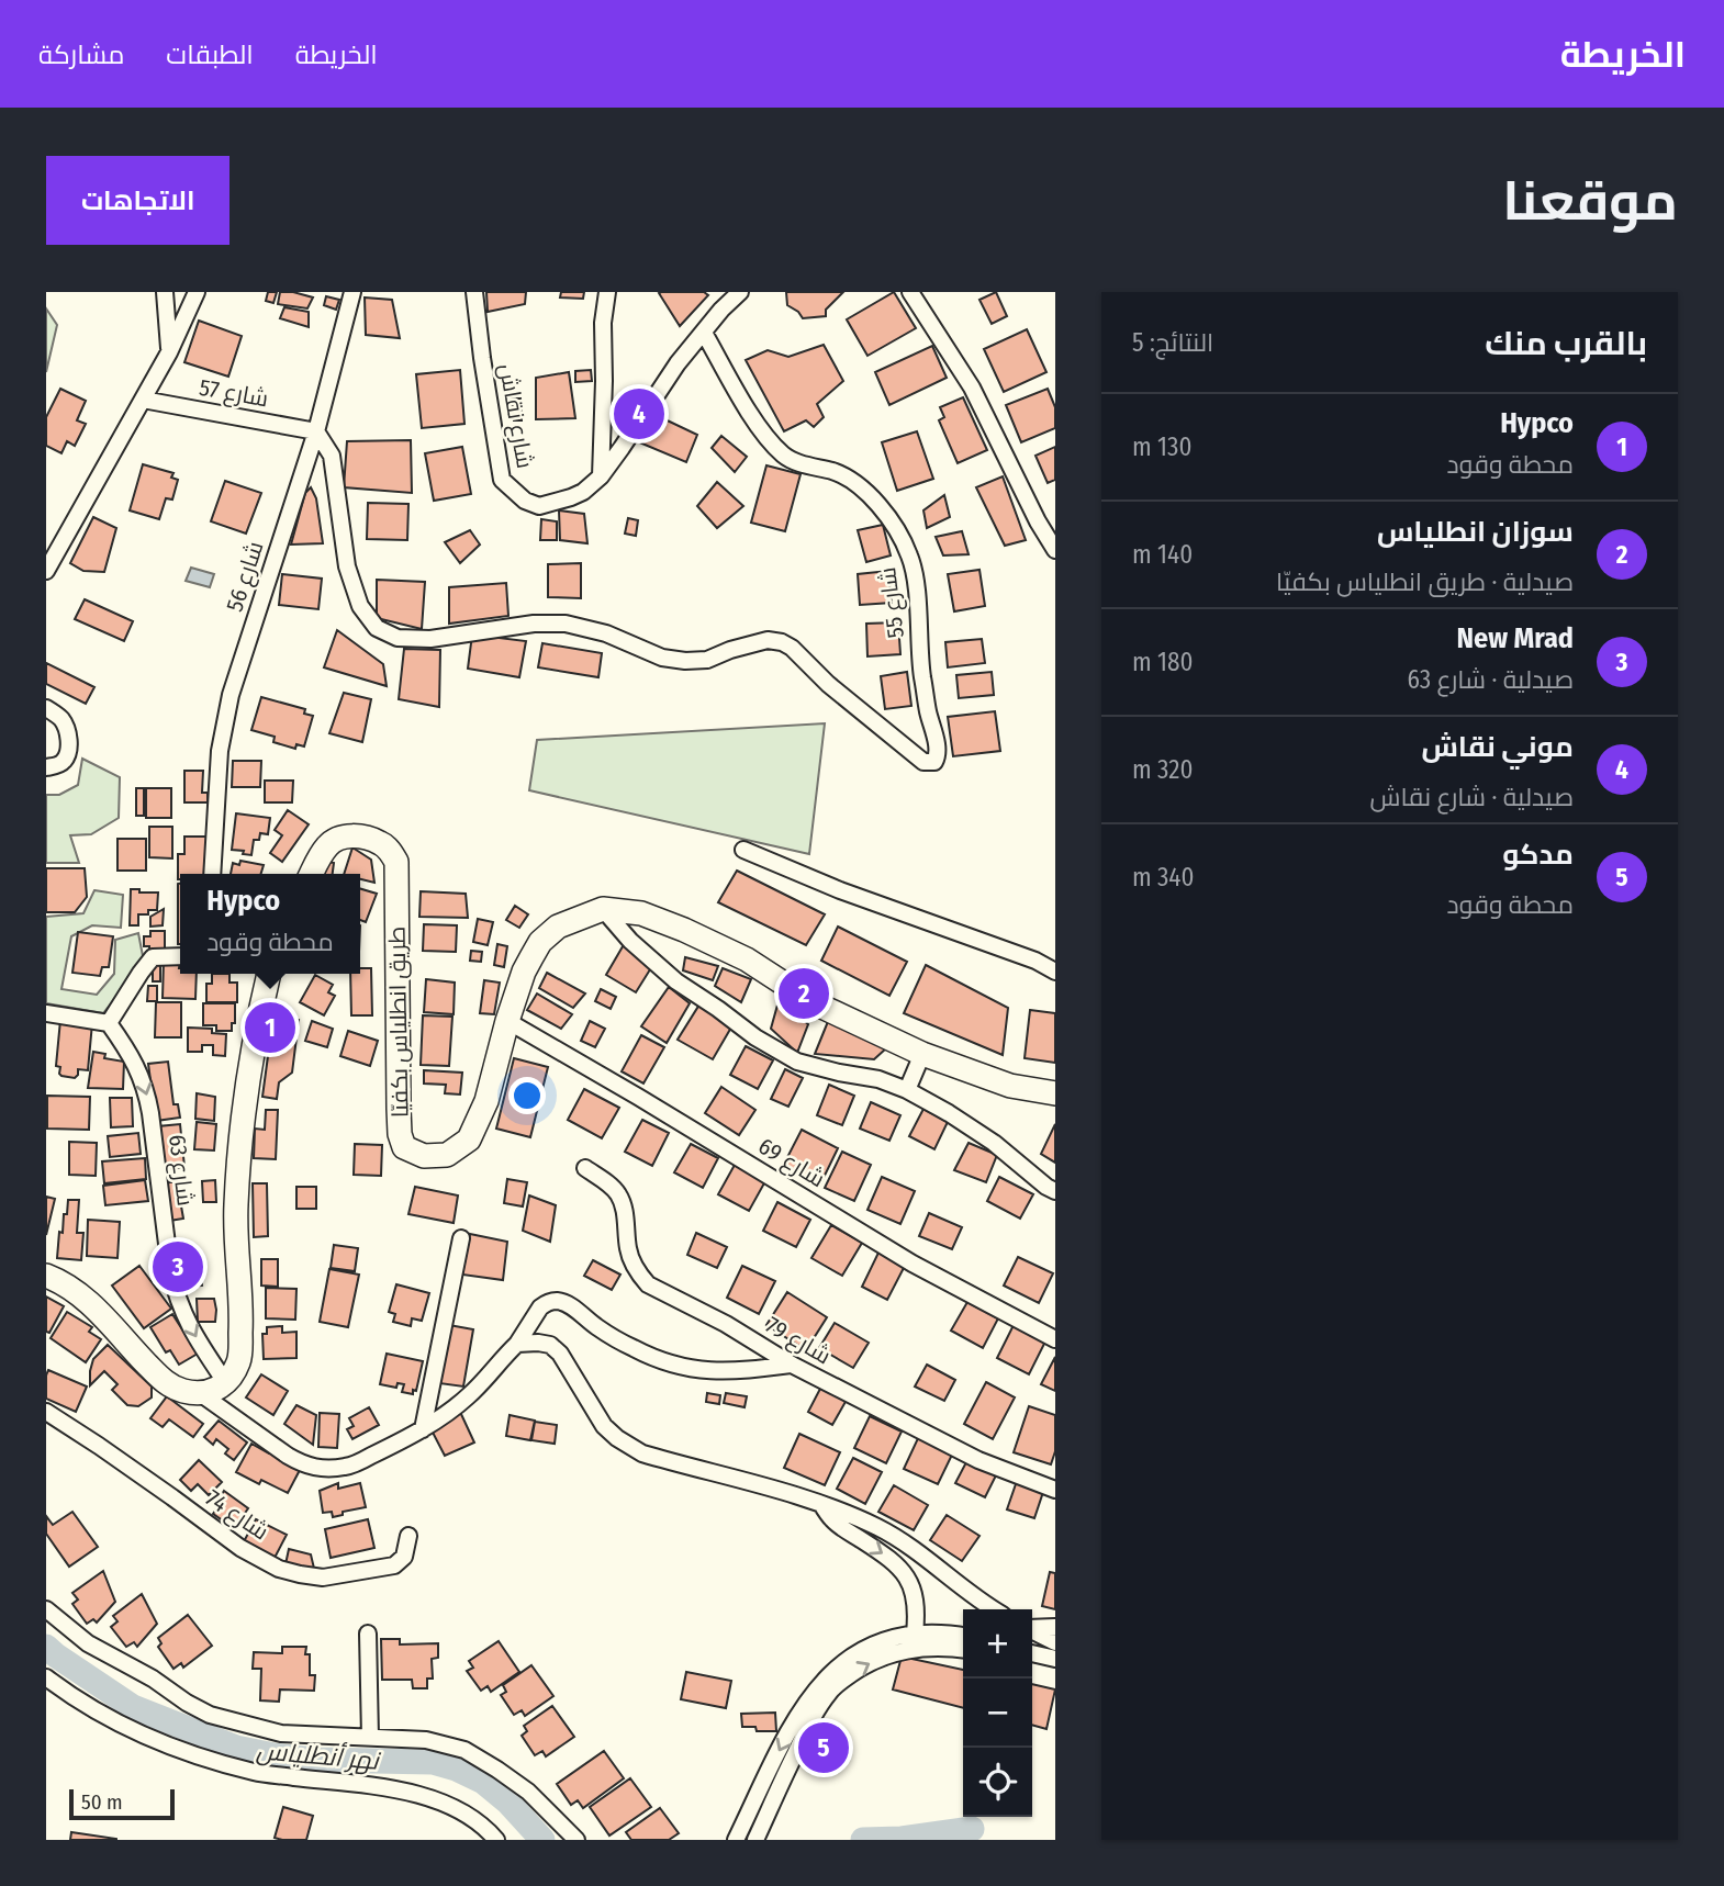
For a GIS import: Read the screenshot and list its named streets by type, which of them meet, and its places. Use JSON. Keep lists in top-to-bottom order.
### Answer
{
  "streets": {
    "highway": ["طريق انطلياس بكفيّا"],
    "street": [
      "شارع 57",
      "شارع نقاش",
      "شارع 56",
      "شارع 55",
      "شارع 69",
      "شارع 63",
      "شارع 79",
      "شارع 74"
    ]
  },
  "crossings": [
    ["شارع 57", "شارع 56"],
    ["شارع 57", "شارع 55"],
    ["شارع نقاش", "شارع 55"],
    ["شارع 56", "شارع 55"],
    ["طريق انطلياس بكفيّا", "شارع 69"]
  ],
  "one_way": ["شارع 63"],
  "water": ["نهر أنطلياس"],
  "scale_bar": "50 m",
  "page": {
    "header": "الخريطة",
    "nav": ["الخريطة", "الطبقات", "مشاركة"],
    "title": "موقعنا",
    "buttons": "الاتجاهات",
    "heading": ["بالقرب منك", "النتائج: 5"],
    "pins": [
      "4",
      "2",
      "1",
      "3",
      "5"
    ],
    "list": [
      {
        "mark": "1",
        "name": "Hypco",
        "note": "محطة وقود",
        "value": "130 m"
      },
      {
        "mark": "2",
        "name": "سوزان انطلياس",
        "note": "صيدلية · طريق انطلياس بكفيّا",
        "value": "140 m"
      },
      {
        "mark": "3",
        "name": "New Mrad",
        "note": "صيدلية · شارع 63",
        "value": "180 m"
      },
      {
        "mark": "4",
        "name": "موني نقاش",
        "note": "صيدلية · شارع نقاش",
        "value": "320 m"
      },
      {
        "mark": "5",
        "name": "مدكو",
        "note": "محطة وقود",
        "value": "340 m"
      }
    ],
    "popup": ["Hypco", "محطة وقود"],
    "map_buttons": ["+", "−"],
    "scale": "50 m"
  }
}
